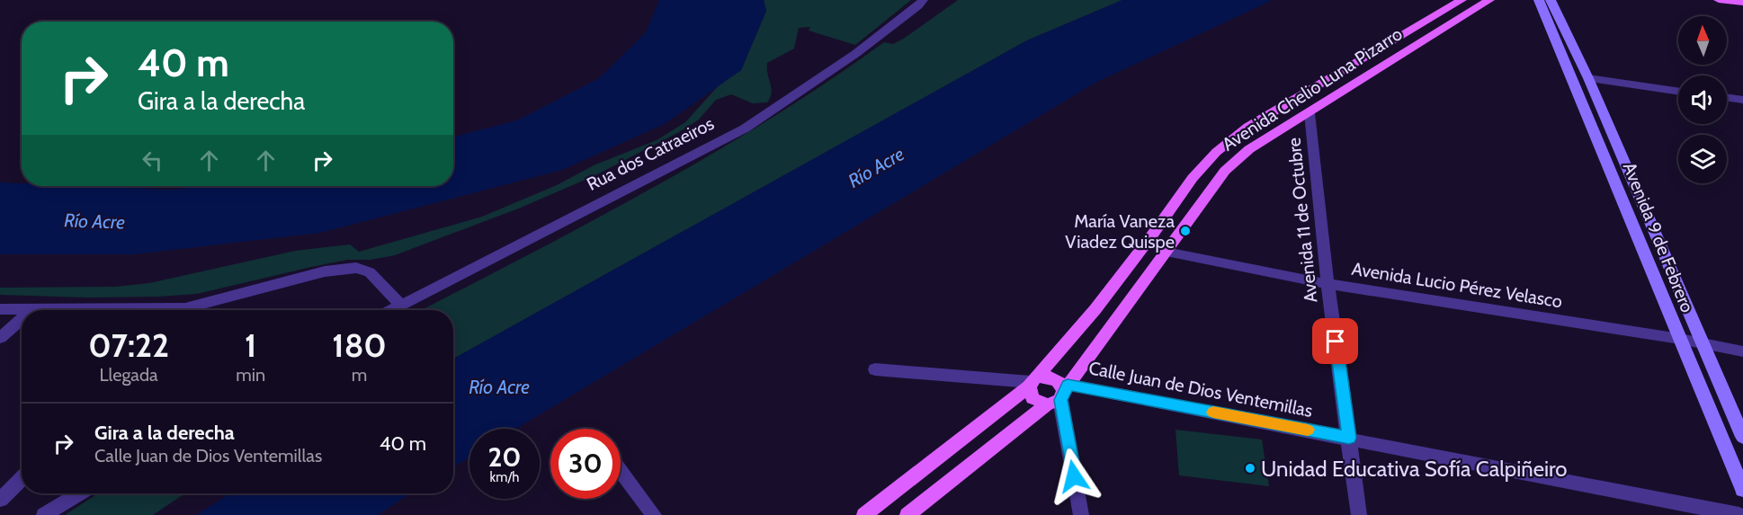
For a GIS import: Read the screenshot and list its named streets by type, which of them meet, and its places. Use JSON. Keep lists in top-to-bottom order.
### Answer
{
  "streets": {
    "main road": ["Avenida Chelio Luna Pizarro"],
    "street": [
      "Rua dos Catraeiros",
      "Avenida 11 de Octubre",
      "Avenida 9 de Febrero",
      "Avenida Lucio Pérez Velasco",
      "Calle Juan de Dios Ventemillas"
    ]
  },
  "crossings": [
    ["Avenida Chelio Luna Pizarro", "Avenida 11 de Octubre"],
    ["Avenida Chelio Luna Pizarro", "Avenida Lucio Pérez Velasco"],
    ["Avenida Chelio Luna Pizarro", "Calle Juan de Dios Ventemillas"],
    ["Avenida 11 de Octubre", "Avenida Lucio Pérez Velasco"],
    ["Avenida 11 de Octubre", "Calle Juan de Dios Ventemillas"],
    ["Avenida 9 de Febrero", "Avenida Lucio Pérez Velasco"]
  ],
  "water": ["Río Acre"],
  "places": ["María Vaneza Viadez Quispe", "Unidad Educativa Sofía Calpiñeiro"],
  "north": "top",
  "page": {
    "turn": ["40 m", "Gira a la derecha"],
    "eta": [
      "07:22",
      "Llegada",
      "1",
      "min",
      "180",
      "m"
    ],
    "list": [
      {
        "name": "Gira a la derecha",
        "note": "Calle Juan de Dios Ventemillas",
        "value": "40 m"
      }
    ],
    "speed": "20 km/h",
    "limit": "30"
  }
}
